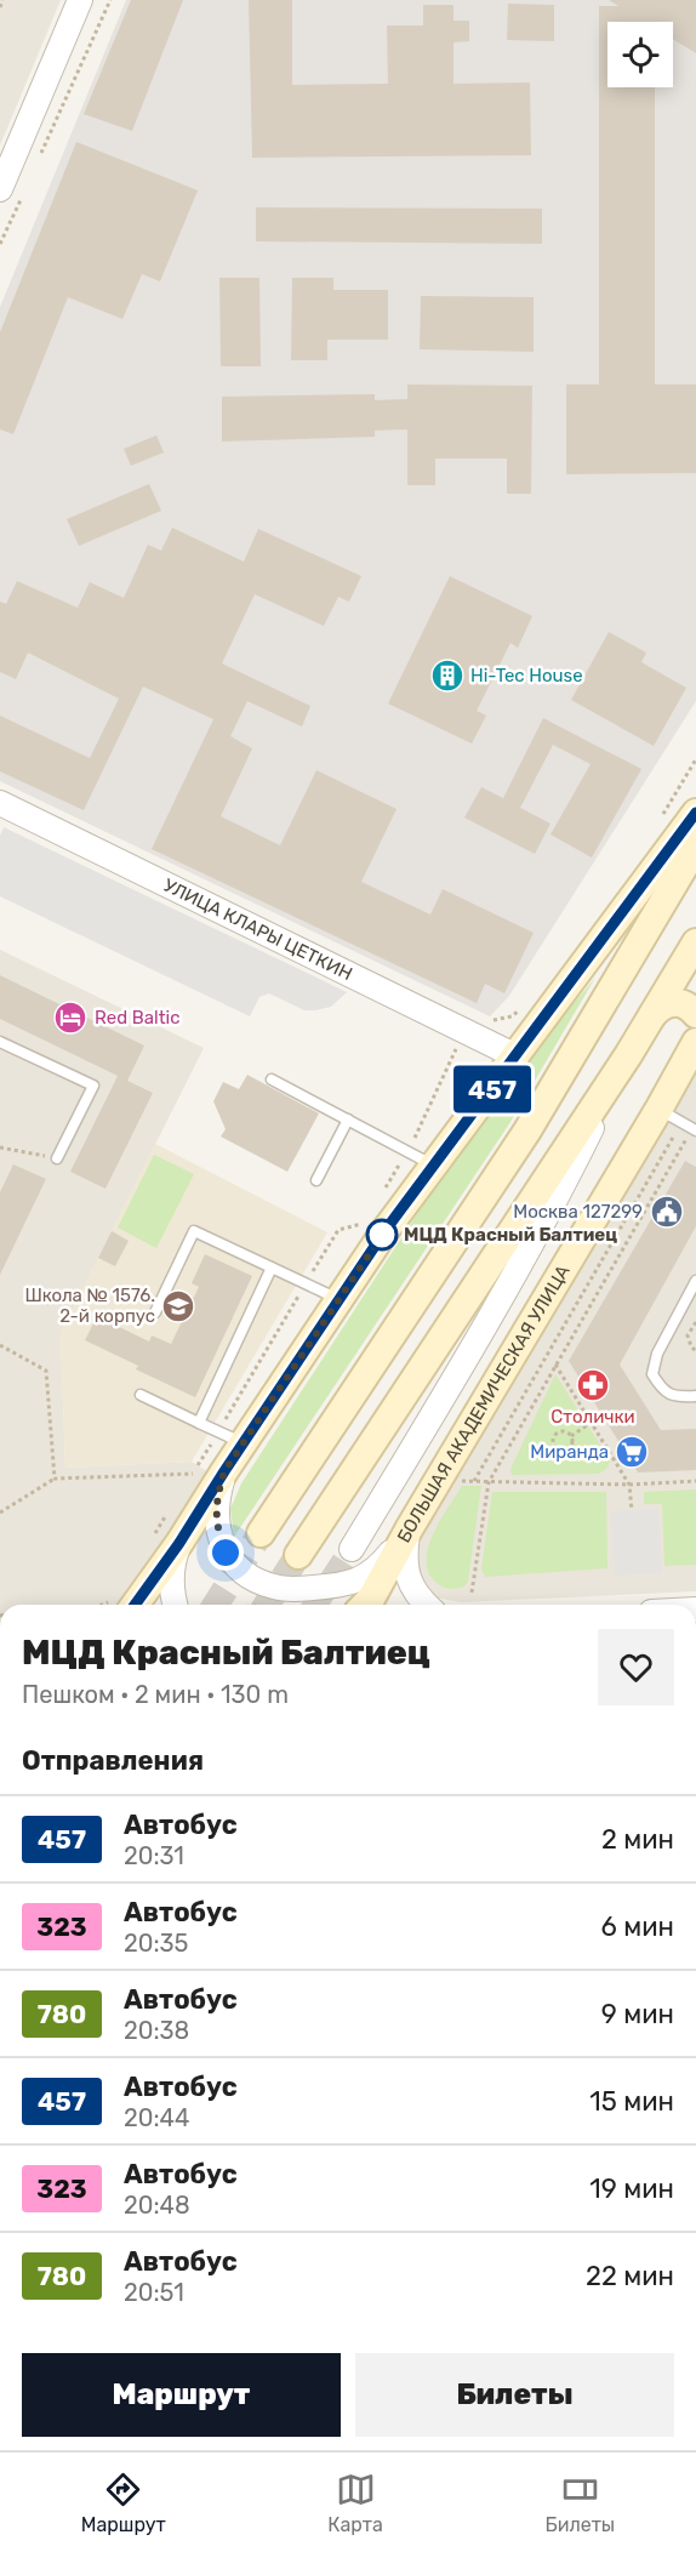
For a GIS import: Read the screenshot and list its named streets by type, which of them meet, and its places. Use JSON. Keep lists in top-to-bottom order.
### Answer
{
  "streets": {
    "main road": ["БОЛЬШАЯ АКАДЕМИЧЕСКАЯ УЛИЦА"],
    "street": ["УЛИЦА КЛАРЫ ЦЕТКИН"]
  },
  "places": {
    "building": ["Hi-Tec House"],
    "hotel": ["Red Baltic"],
    "public building": ["Москва 127299"],
    "other": ["МЦД Красный Балтиец"],
    "school or university": ["Школа № 1576. 2-й корпус"],
    "pharmacy": ["Столички"],
    "supermarket": ["Миранда"]
  },
  "lines": ["bus line 457"],
  "page": {
    "on_map": "457",
    "heading": [
      ["МЦД Красный Балтиец", "Пешком · 2 мин · 130 m"],
      "Отправления"
    ],
    "list": [
      {
        "mark": "457",
        "name": "Автобус",
        "note": "20:31",
        "value": "2 мин"
      },
      {
        "mark": "323",
        "name": "Автобус",
        "note": "20:35",
        "value": "6 мин"
      },
      {
        "mark": "780",
        "name": "Автобус",
        "note": "20:38",
        "value": "9 мин"
      },
      {
        "mark": "457",
        "name": "Автобус",
        "note": "20:44",
        "value": "15 мин"
      },
      {
        "mark": "323",
        "name": "Автобус",
        "note": "20:48",
        "value": "19 мин"
      },
      {
        "mark": "780",
        "name": "Автобус",
        "note": "20:51",
        "value": "22 мин"
      }
    ],
    "buttons": ["Маршрут", "Билеты"],
    "tabs": ["Маршрут", "Карта", "Билеты"]
  }
}
